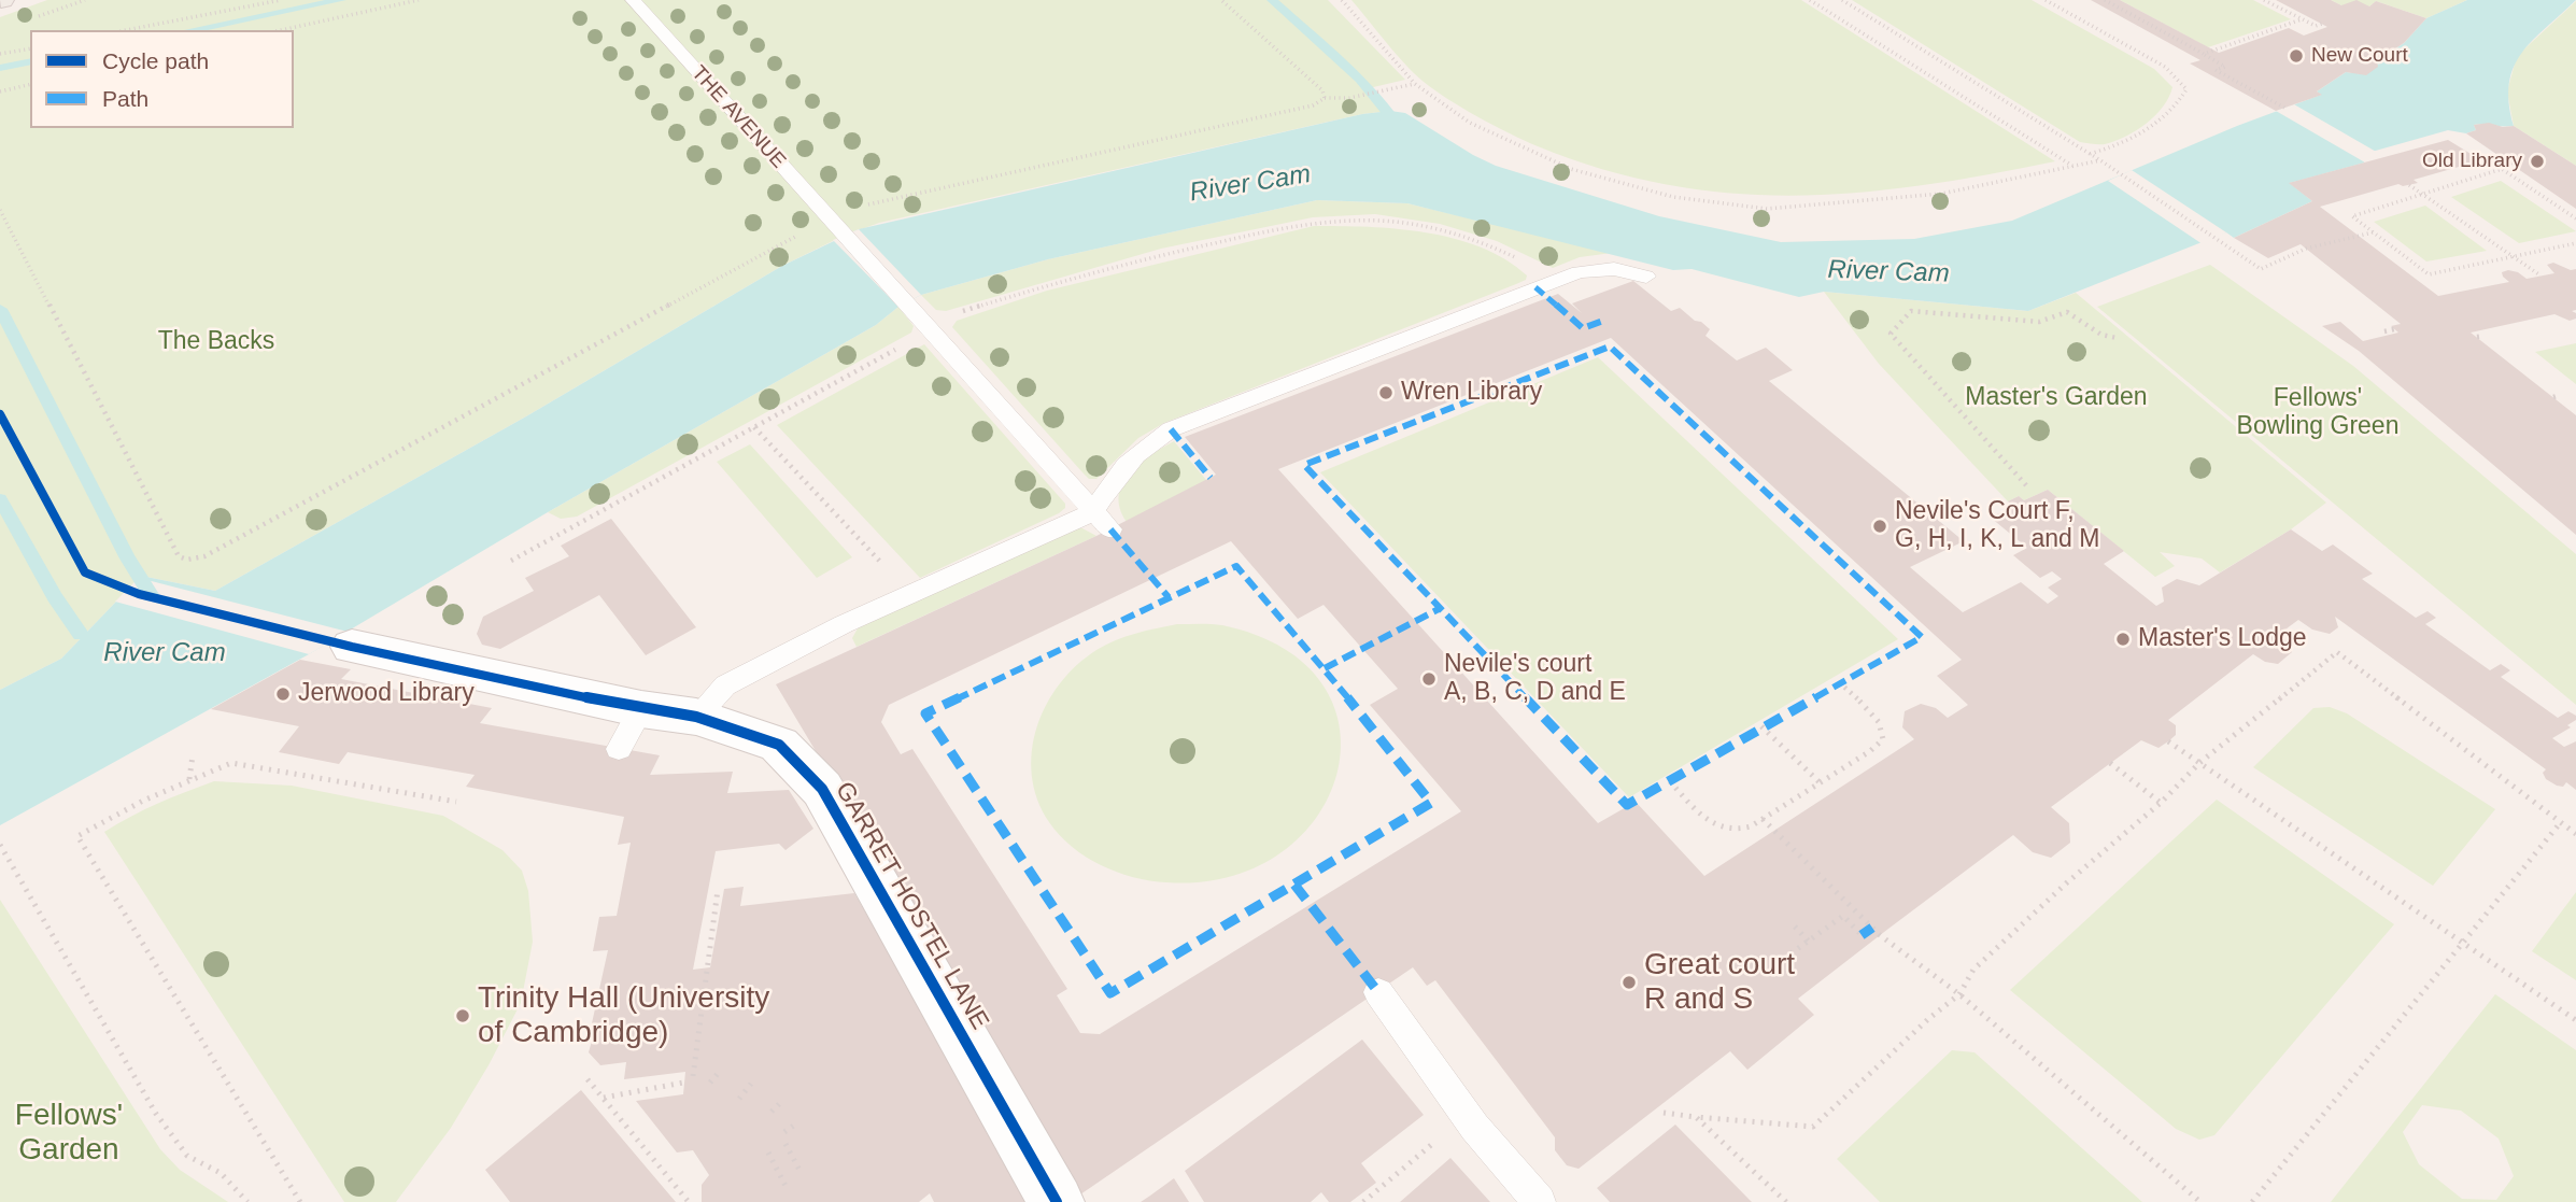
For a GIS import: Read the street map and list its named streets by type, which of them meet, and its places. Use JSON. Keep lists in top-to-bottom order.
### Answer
{
  "streets": {
    "street": ["GARRET HOSTEL LANE"],
    "lane": ["THE AVENUE"]
  },
  "water": ["River Cam"],
  "parks": [
    "The Backs",
    "Master's Garden",
    "Fellows' Bowling Green",
    "Fellows' Garden"
  ],
  "places": [
    "New Court",
    "Old Library",
    "Wren Library",
    "Nevile's Court F, G, H, I, K, L and M",
    "Master's Lodge",
    "Nevile's court A, B, C, D and E",
    "Jerwood Library",
    "Great court R and S",
    "Trinity Hall (University of Cambridge)"
  ],
  "legend": ["Cycle path", "Path"]
}
